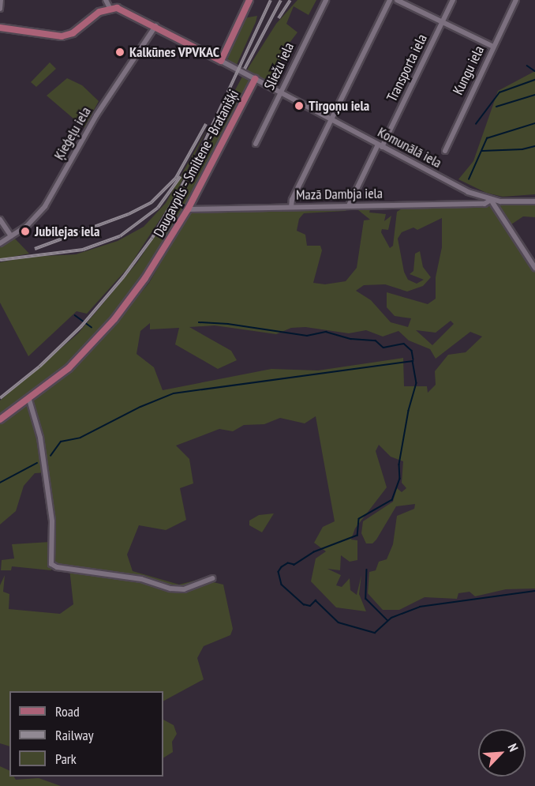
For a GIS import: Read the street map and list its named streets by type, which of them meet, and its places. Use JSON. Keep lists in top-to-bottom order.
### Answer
{
  "streets": {
    "main road": ["Komunālā iela", "Daugavpils - Smiltene - Bratanišķi"],
    "street": [
      "Sliežu iela",
      "Transporta iela",
      "Kungu iela",
      "Ķieģeļu iela",
      "Mazā Dambja iela"
    ]
  },
  "crossings": [
    ["Sliežu iela", "Komunālā iela"],
    ["Transporta iela", "Komunālā iela"],
    ["Transporta iela", "Mazā Dambja iela"],
    ["Ķieģeļu iela", "Komunālā iela"],
    ["Komunālā iela", "Daugavpils - Smiltene - Bratanišķi"],
    ["Komunālā iela", "Mazā Dambja iela"],
    ["Daugavpils - Smiltene - Bratanišķi", "Mazā Dambja iela"]
  ],
  "places": ["Kalkūnes VPVKAC", "Tirgoņu iela", "Jubilejas iela"],
  "legend": ["Road", "Railway", "Park"],
  "north": "top right"
}
